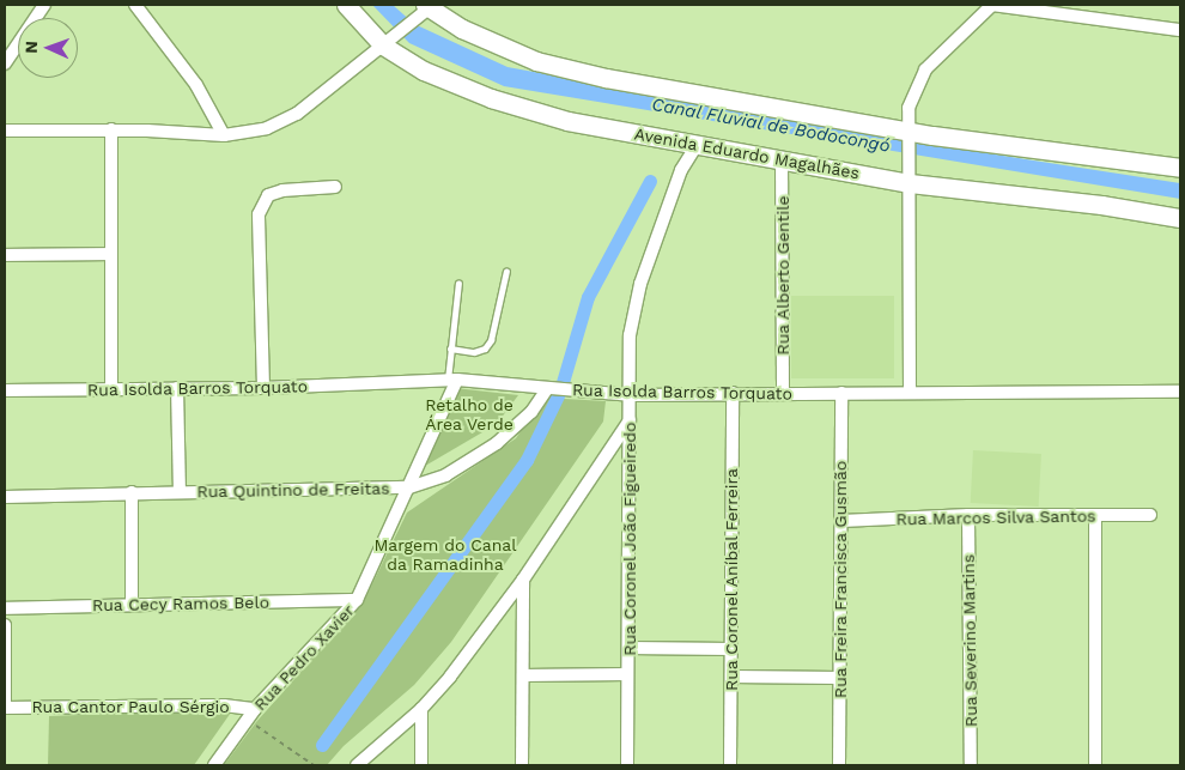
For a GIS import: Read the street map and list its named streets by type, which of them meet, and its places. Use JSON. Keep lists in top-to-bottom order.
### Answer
{
  "streets": {
    "main road": ["Avenida Eduardo Magalhães"],
    "street": [
      "Rua Alberto Gentile",
      "Rua Isolda Barros Torquato",
      "Rua Quintino de Freitas",
      "Rua Marcos Silva Santos",
      "Rua Coronel João Figueiredo",
      "Rua Coronel Aníbal Ferreira",
      "Rua Freira Francisca Gusmão",
      "Rua Cecy Ramos Belo",
      "Rua Severino Martins",
      "Rua Pedro Xavier",
      "Rua Cantor Paulo Sérgio"
    ]
  },
  "crossings": [
    ["Avenida Eduardo Magalhães", "Rua Alberto Gentile"],
    ["Avenida Eduardo Magalhães", "Rua Coronel João Figueiredo"],
    ["Rua Alberto Gentile", "Rua Isolda Barros Torquato"],
    ["Rua Isolda Barros Torquato", "Rua Quintino de Freitas"],
    ["Rua Isolda Barros Torquato", "Rua Coronel João Figueiredo"],
    ["Rua Isolda Barros Torquato", "Rua Coronel Aníbal Ferreira"],
    ["Rua Isolda Barros Torquato", "Rua Freira Francisca Gusmão"],
    ["Rua Isolda Barros Torquato", "Rua Pedro Xavier"],
    ["Rua Quintino de Freitas", "Rua Pedro Xavier"],
    ["Rua Marcos Silva Santos", "Rua Freira Francisca Gusmão"],
    ["Rua Marcos Silva Santos", "Rua Severino Martins"],
    ["Rua Cecy Ramos Belo", "Rua Pedro Xavier"],
    ["Rua Pedro Xavier", "Rua Cantor Paulo Sérgio"]
  ],
  "water": ["Canal Fluvial de Bodocongó"],
  "parks": ["Retalho de Área Verde", "Margem do Canal da Ramadinha"],
  "north": "left"
}
